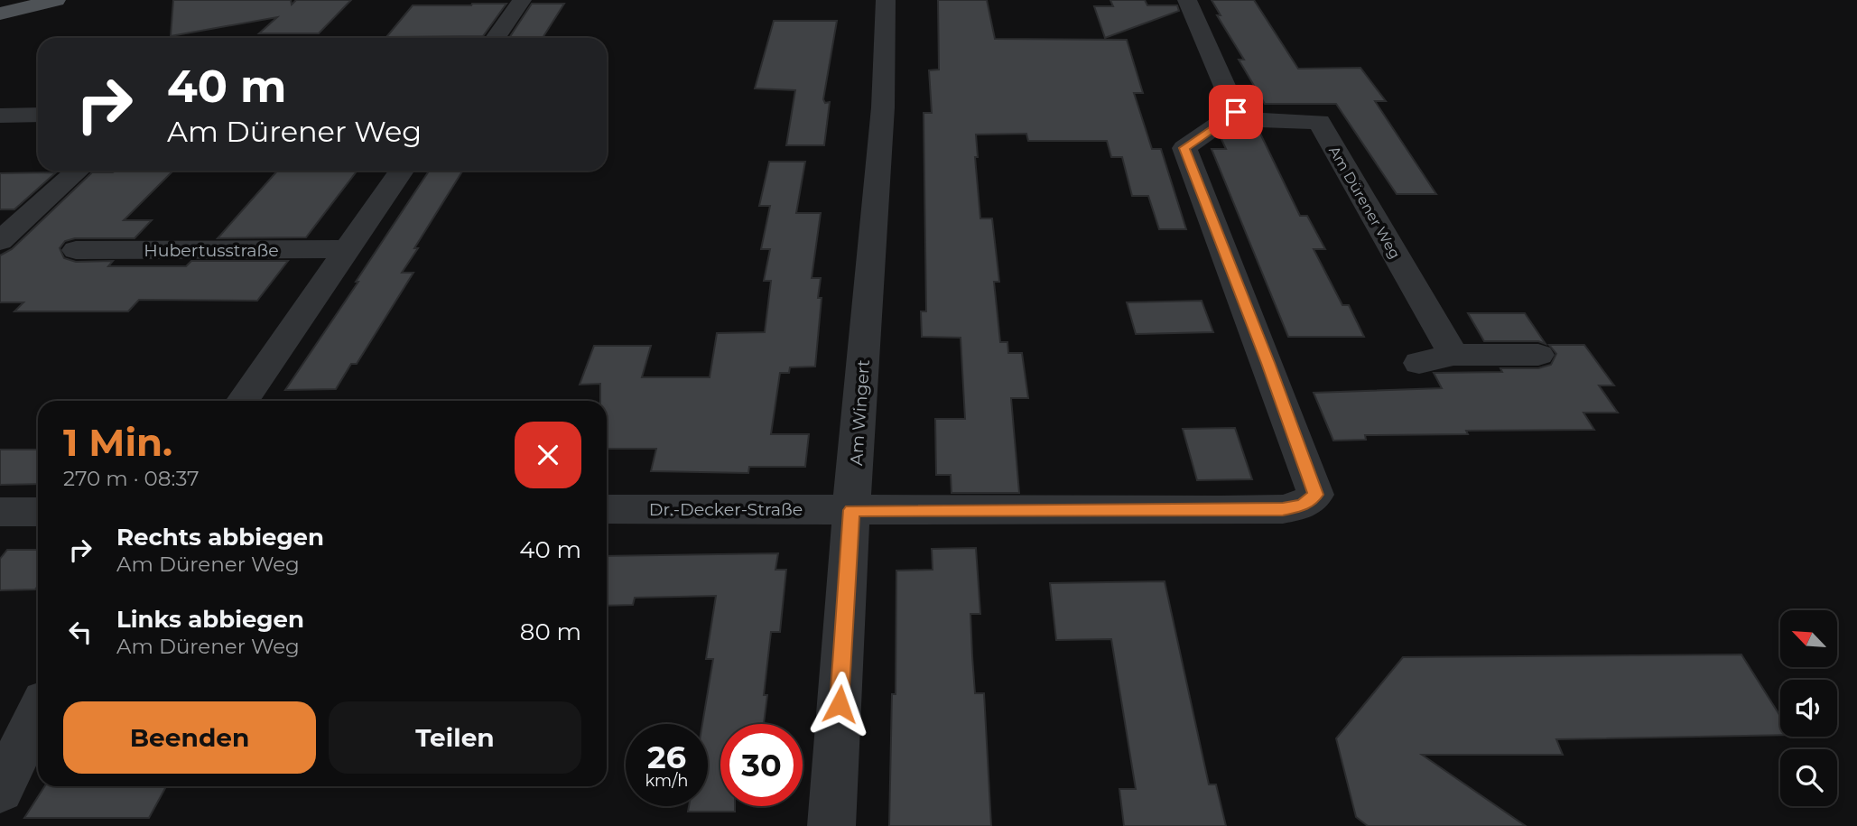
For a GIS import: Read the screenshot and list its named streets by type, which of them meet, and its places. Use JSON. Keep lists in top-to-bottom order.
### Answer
{
  "streets": {
    "street": [
      "Am Dürener Weg",
      "Hubertusstraße",
      "Am Wingert",
      "Dr.-Decker-Straße"
    ]
  },
  "crossings": [
    ["Am Wingert", "Dr.-Decker-Straße"]
  ],
  "north": "top left",
  "page": {
    "turn": ["40 m", "Am Dürener Weg"],
    "heading": ["1 Min.", "270 m · 08:37"],
    "list": [
      {
        "name": "Rechts abbiegen",
        "note": "Am Dürener Weg",
        "value": "40 m"
      },
      {
        "name": "Links abbiegen",
        "note": "Am Dürener Weg",
        "value": "80 m"
      }
    ],
    "buttons": ["Beenden", "Teilen"],
    "speed": "26 km/h",
    "limit": "30"
  }
}
